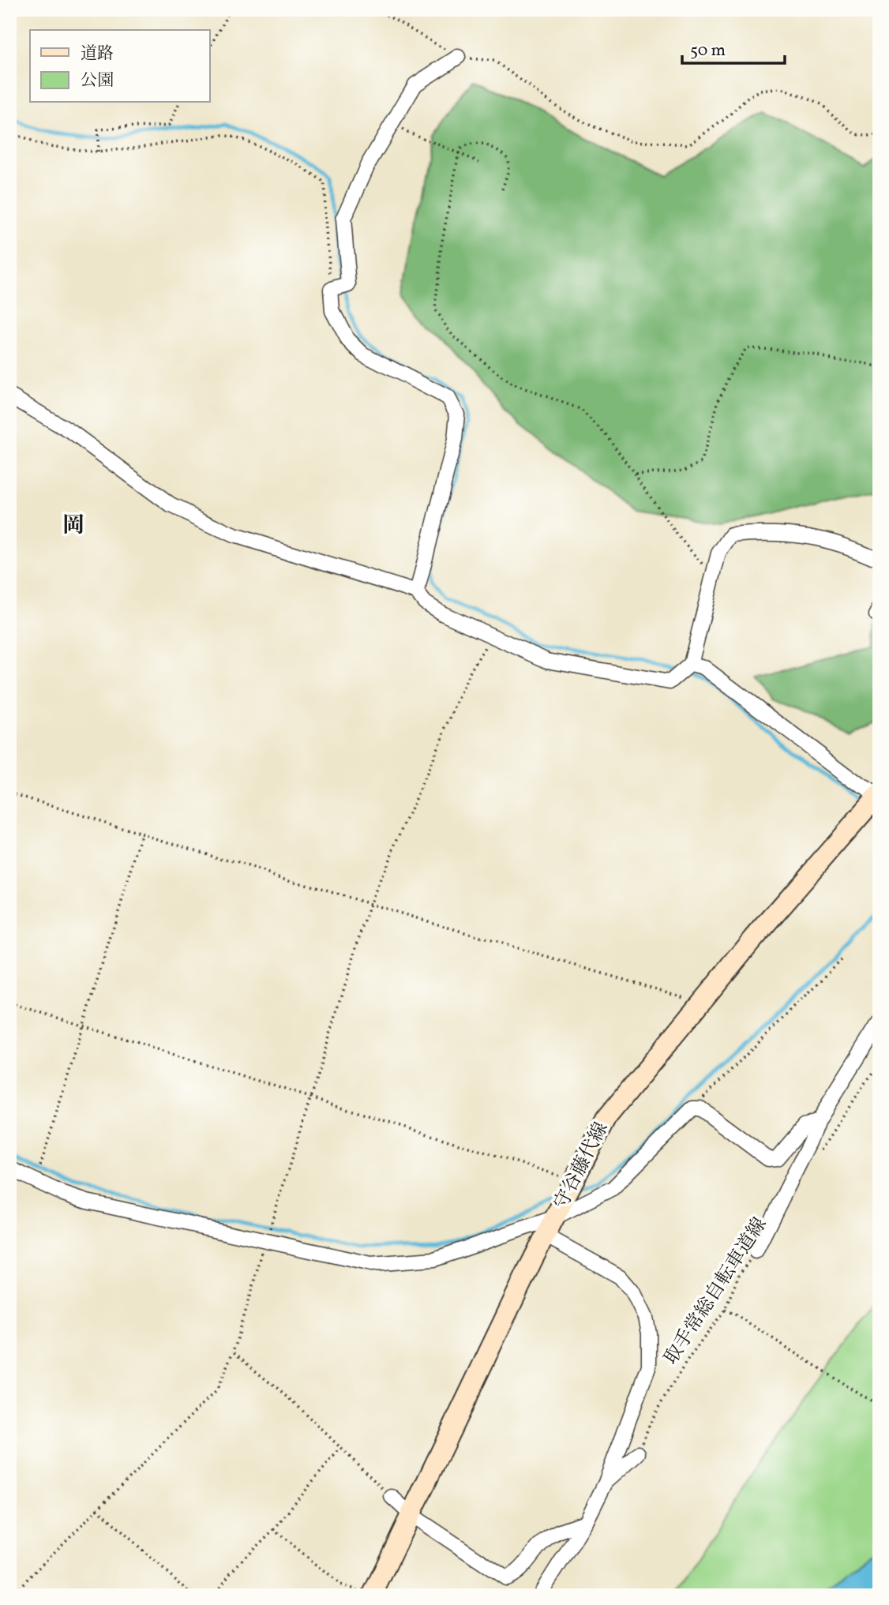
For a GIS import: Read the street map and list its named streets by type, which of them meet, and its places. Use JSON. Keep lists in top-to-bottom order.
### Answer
{
  "streets": {
    "main road": ["守谷藤代線"],
    "path": ["取手常総自転車道線"]
  },
  "districts": ["岡"],
  "legend": ["道路", "公園"],
  "scale_bar": "50 m"
}
